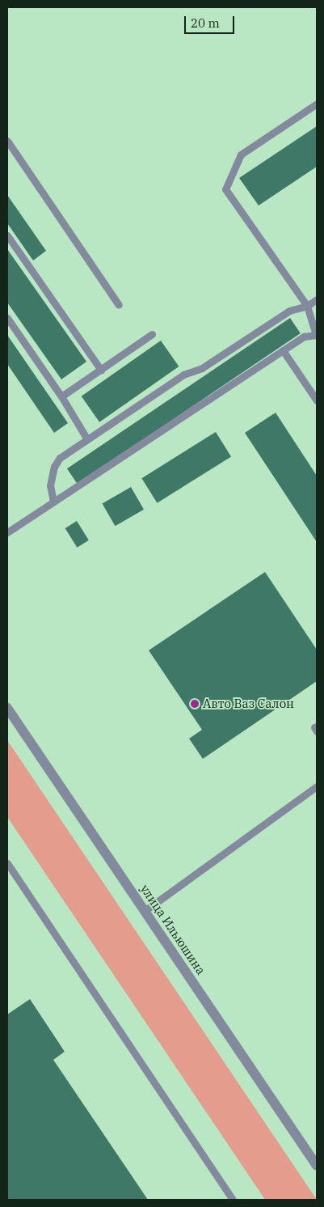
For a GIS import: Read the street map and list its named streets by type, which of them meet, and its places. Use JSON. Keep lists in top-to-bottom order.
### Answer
{
  "streets": {
    "street": ["улица Ильюшина"]
  },
  "places": ["Авто Ваз Салон"],
  "scale_bar": "20 m"
}
